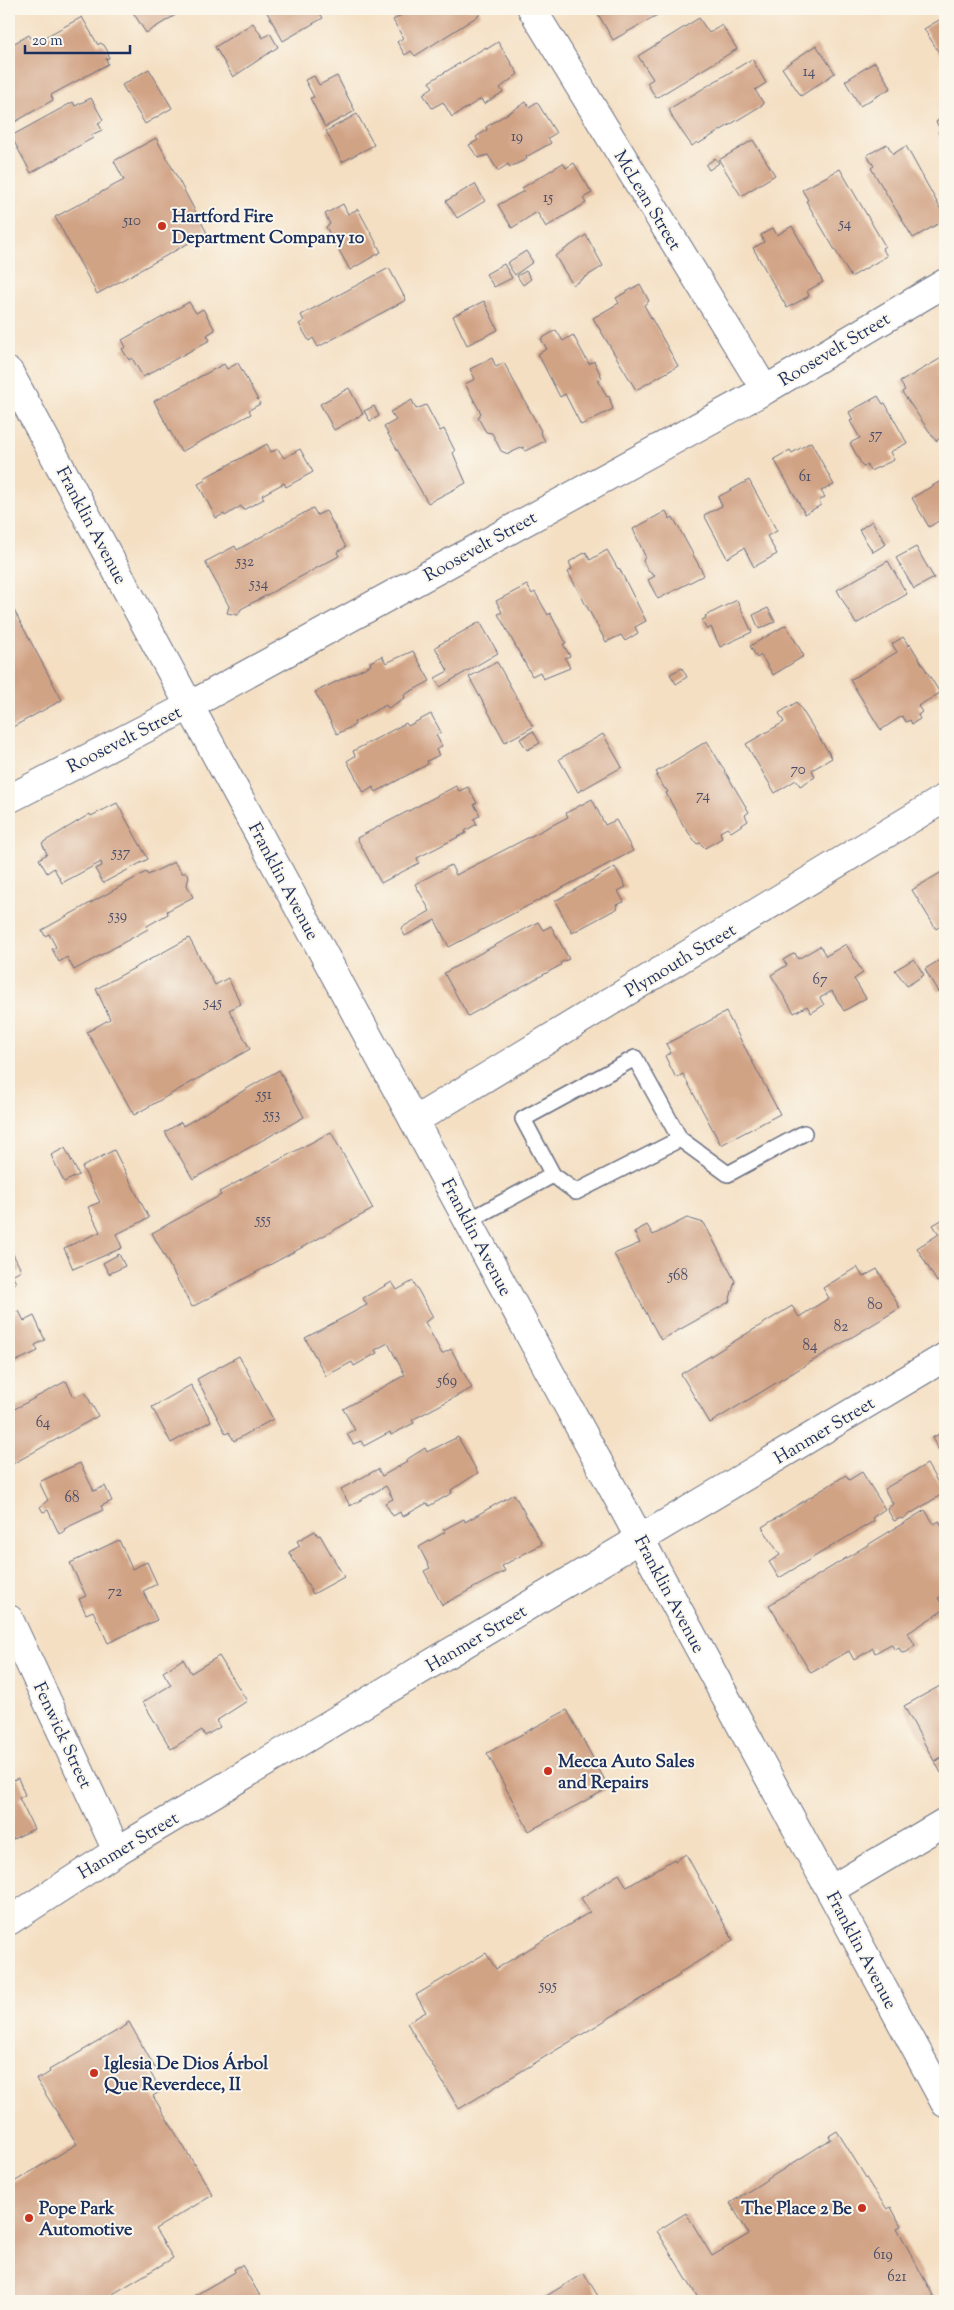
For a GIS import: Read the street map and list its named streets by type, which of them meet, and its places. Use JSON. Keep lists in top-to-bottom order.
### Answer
{
  "streets": {
    "street": [
      "McLean Street",
      "Roosevelt Street",
      "Franklin Avenue",
      "Plymouth Street",
      "Hanmer Street",
      "Fenwick Street"
    ]
  },
  "crossings": [
    ["McLean Street", "Roosevelt Street"],
    ["Roosevelt Street", "Franklin Avenue"],
    ["Franklin Avenue", "Plymouth Street"],
    ["Franklin Avenue", "Hanmer Street"],
    ["Hanmer Street", "Fenwick Street"]
  ],
  "places": [
    "Hartford Fire Department Company 10",
    "Mecca Auto Sales and Repairs",
    "Iglesia De Dios Árbol Que Reverdece, II",
    "The Place 2 Be",
    "Pope Park Automotive"
  ],
  "house_numbers": [
    "14",
    "19",
    "15",
    "510",
    "54",
    "57",
    "61",
    "532",
    "534",
    "70",
    "74",
    "537",
    "539",
    "67",
    "545",
    "551",
    "553",
    "555",
    "568",
    "80",
    "82",
    "84",
    "569",
    "64",
    "68",
    "72",
    "595",
    "619",
    "621"
  ],
  "scale_bar": "20 m"
}
